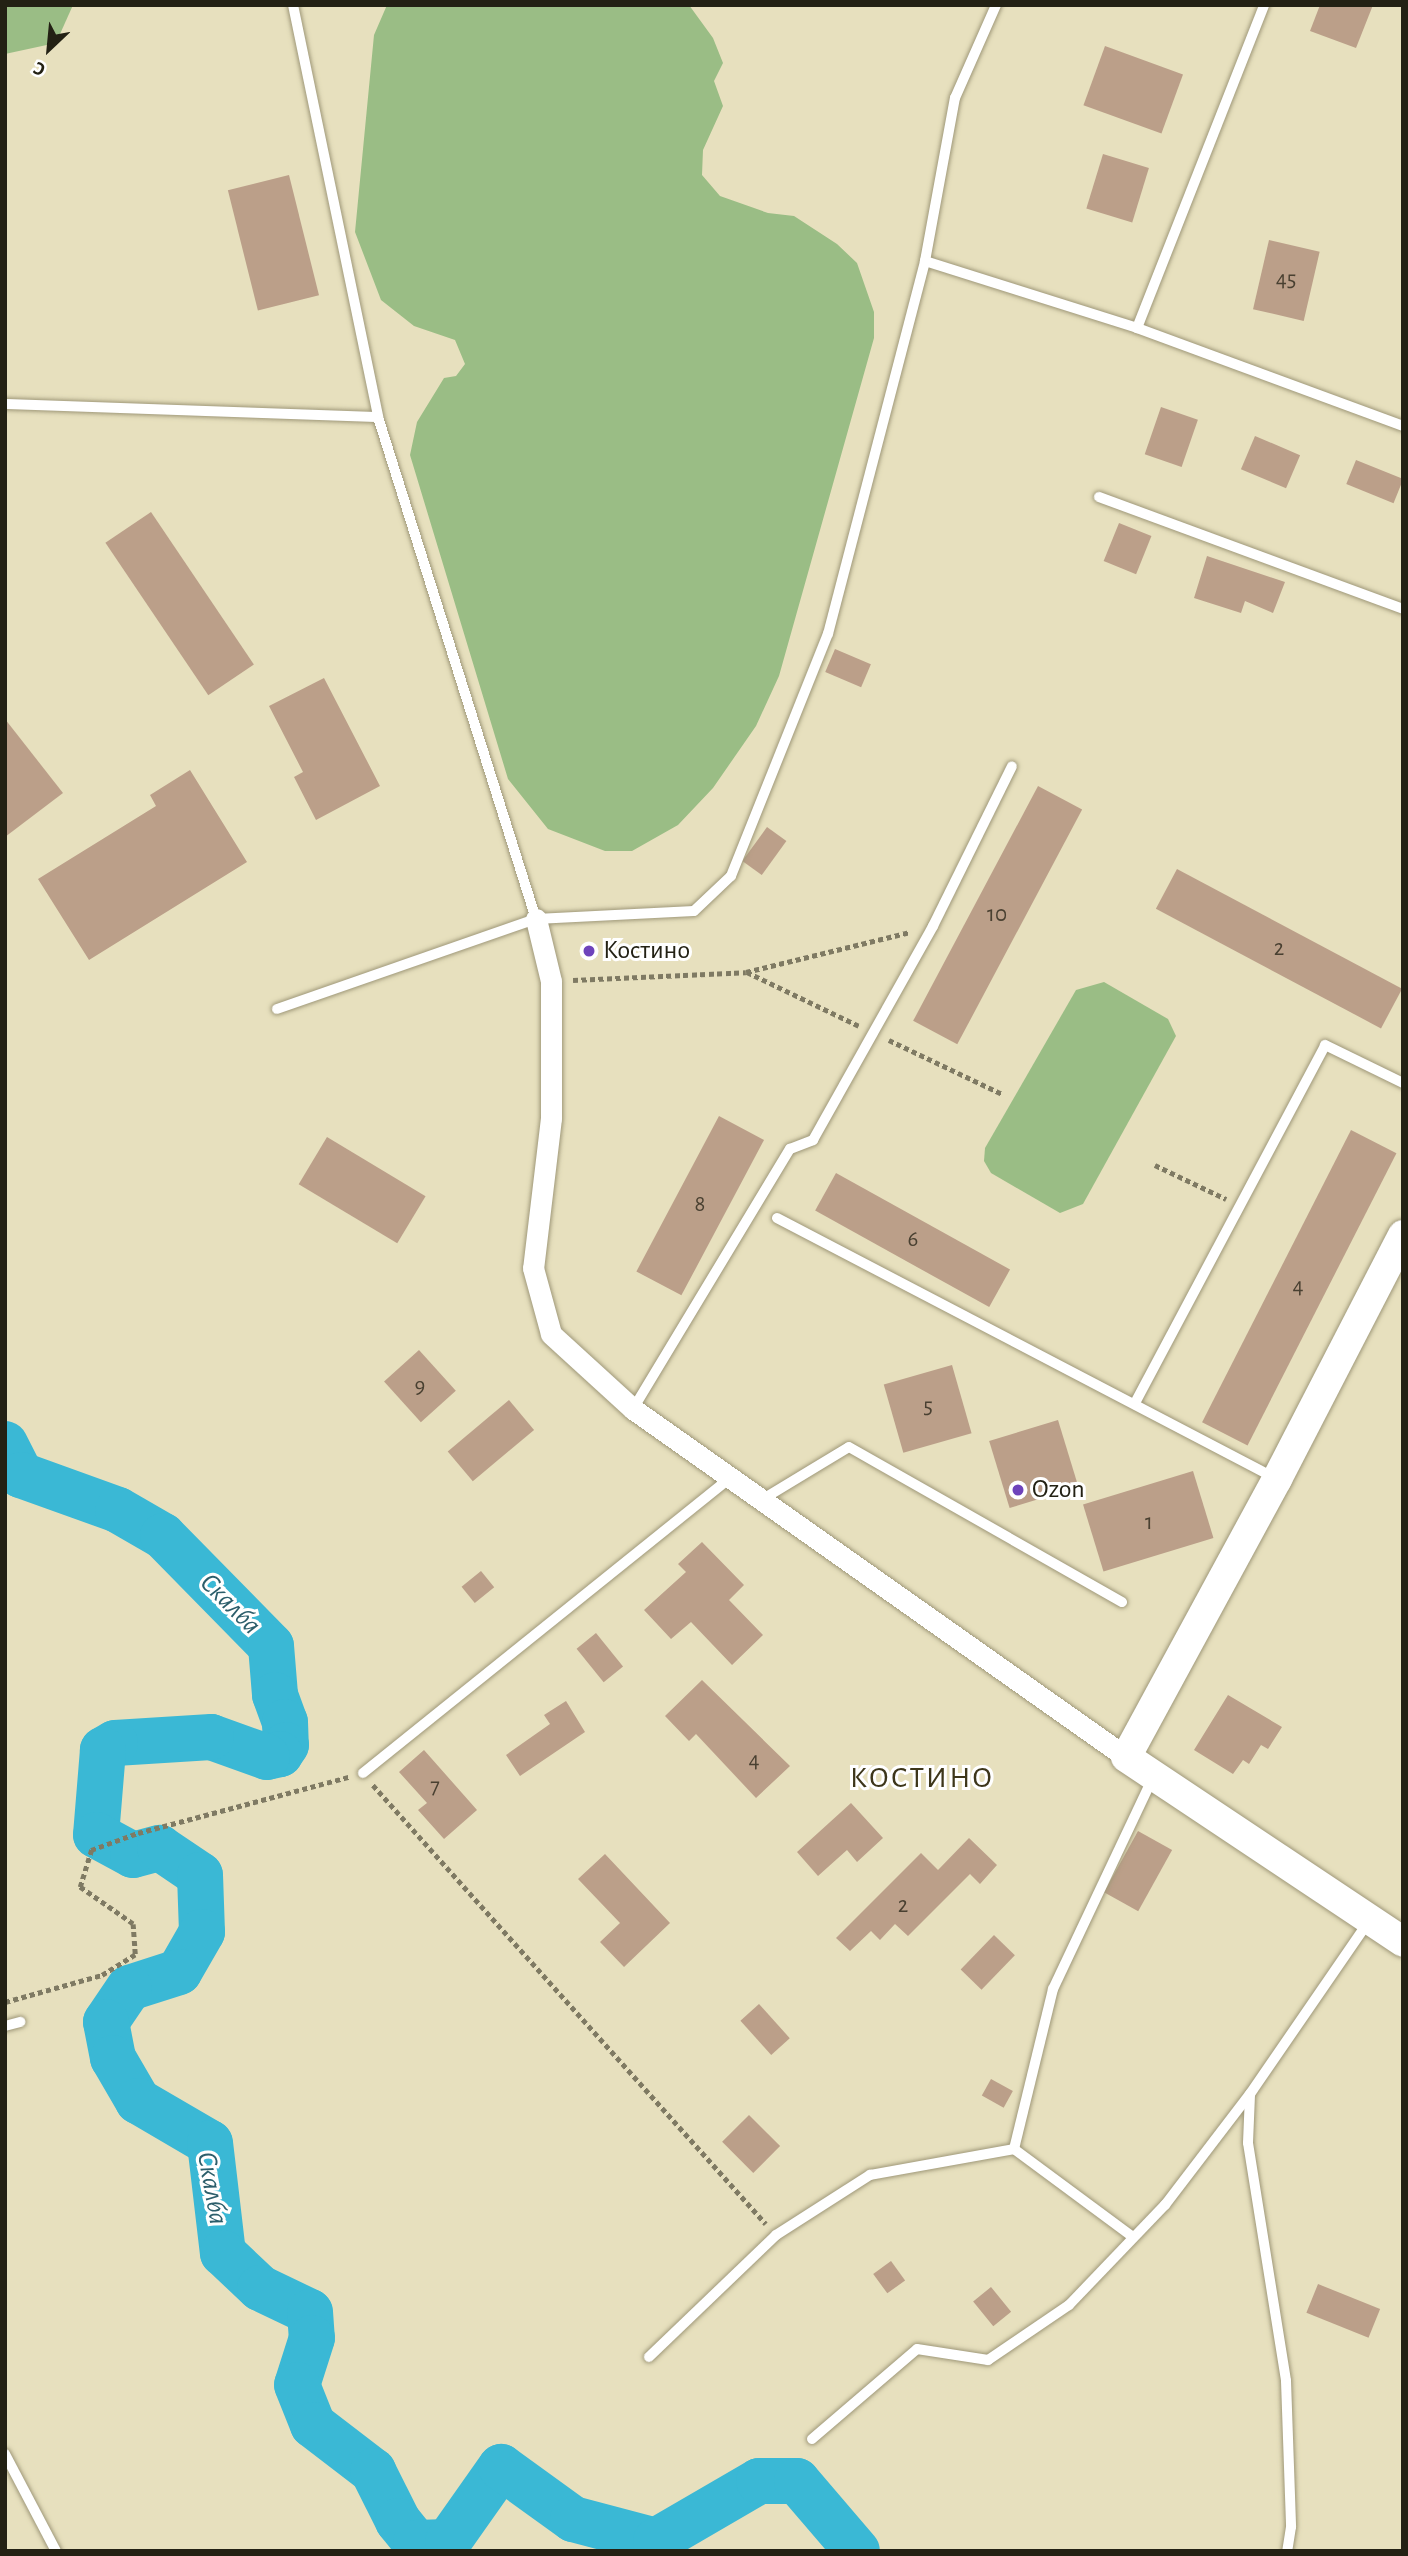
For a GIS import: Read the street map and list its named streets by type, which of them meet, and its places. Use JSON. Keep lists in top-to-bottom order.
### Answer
{
  "districts": ["КОСТИНО"],
  "water": ["Скалба"],
  "places": ["Костино", "Ozon"],
  "house_numbers": [
    "45",
    "10",
    "2",
    "8",
    "6",
    "4",
    "9",
    "5",
    "1",
    "4",
    "7",
    "2"
  ],
  "north": "bottom left"
}
